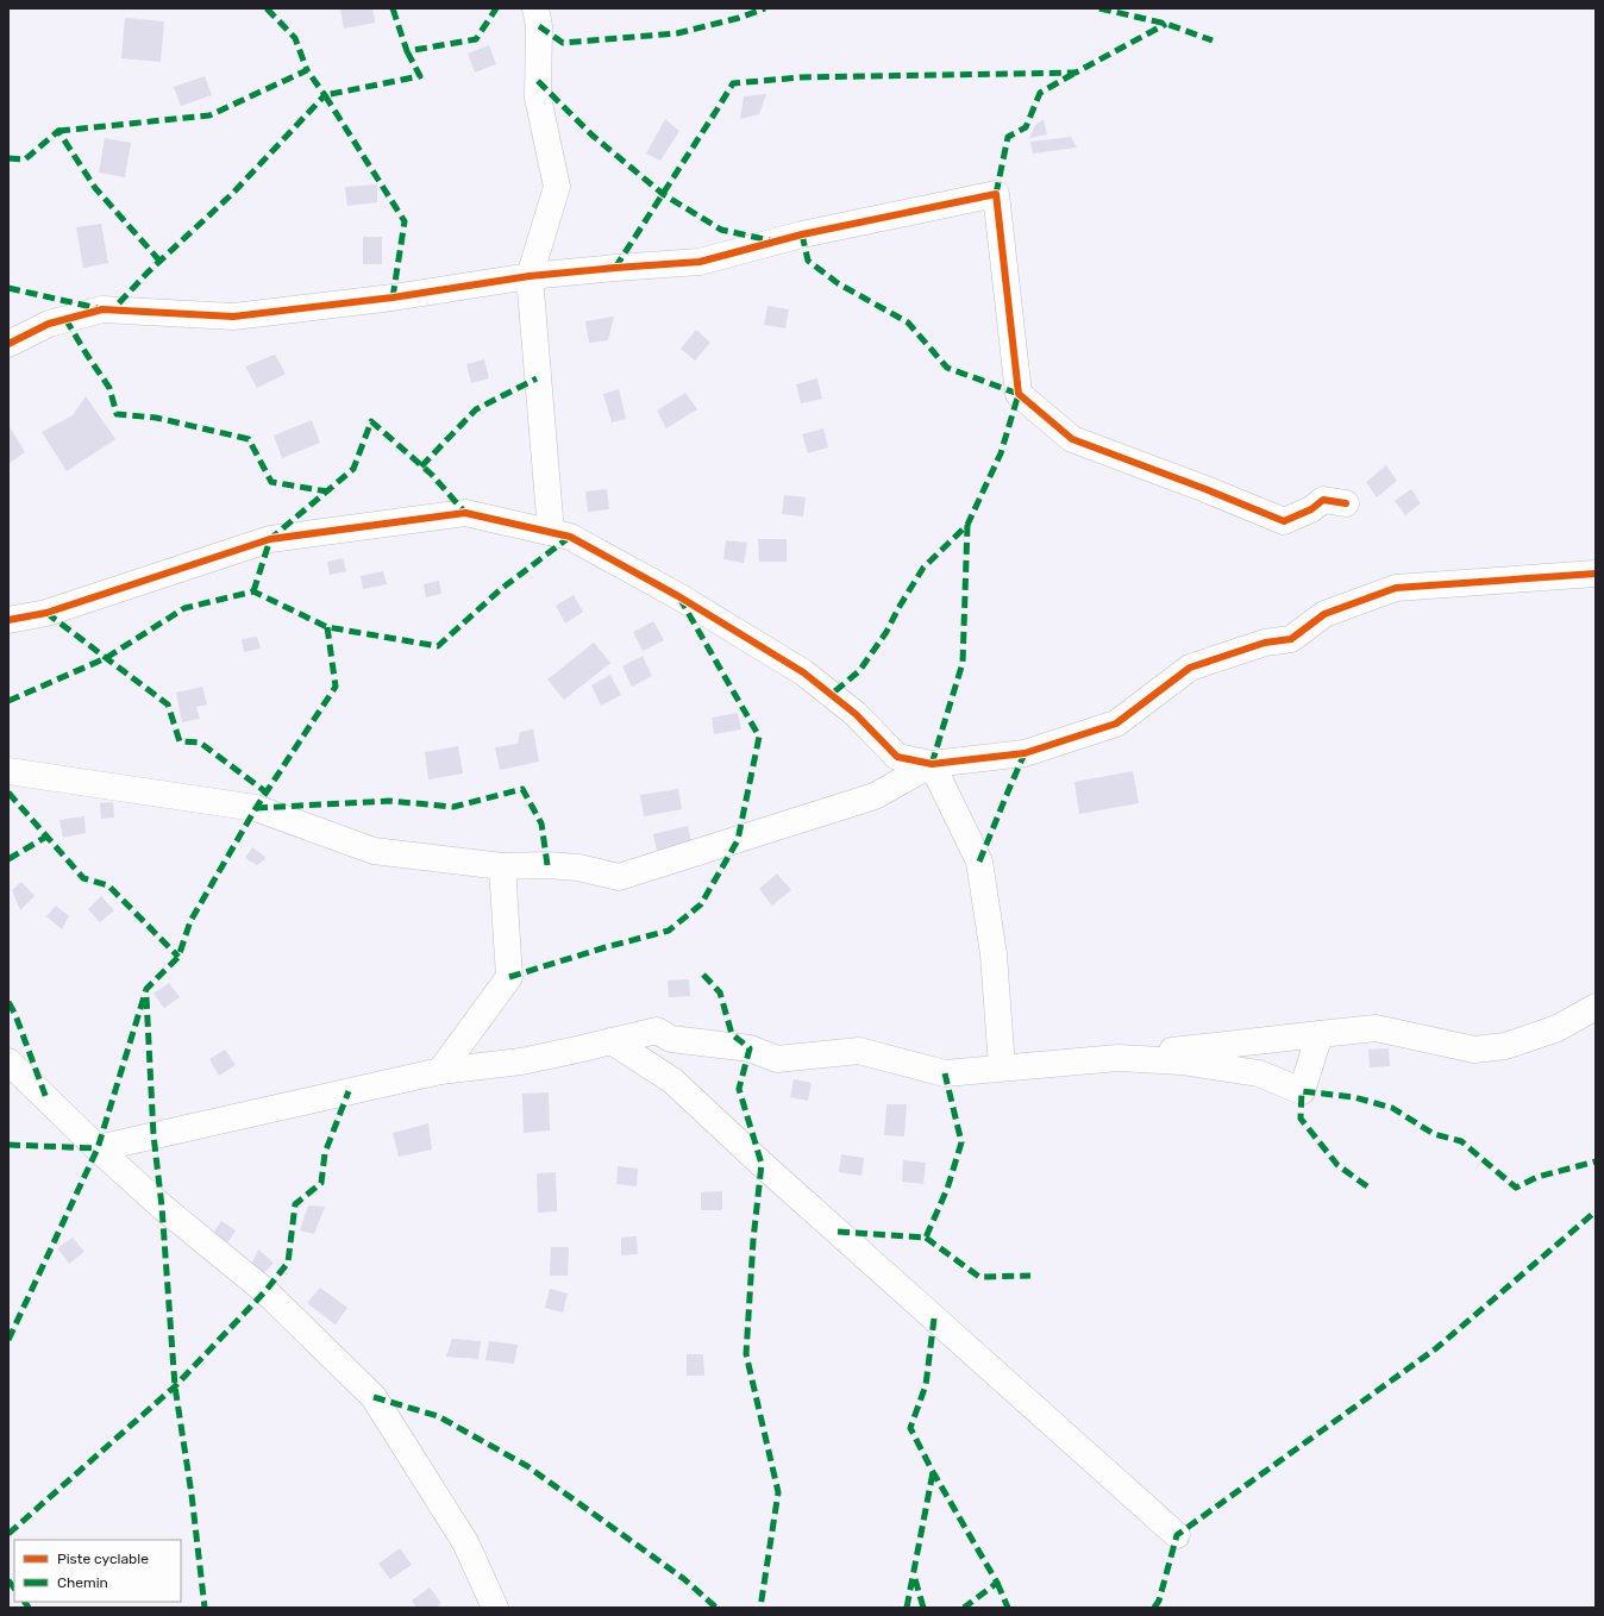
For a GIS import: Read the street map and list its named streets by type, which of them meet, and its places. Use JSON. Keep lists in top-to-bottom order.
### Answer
{
  "legend": ["Piste cyclable", "Chemin"]
}
